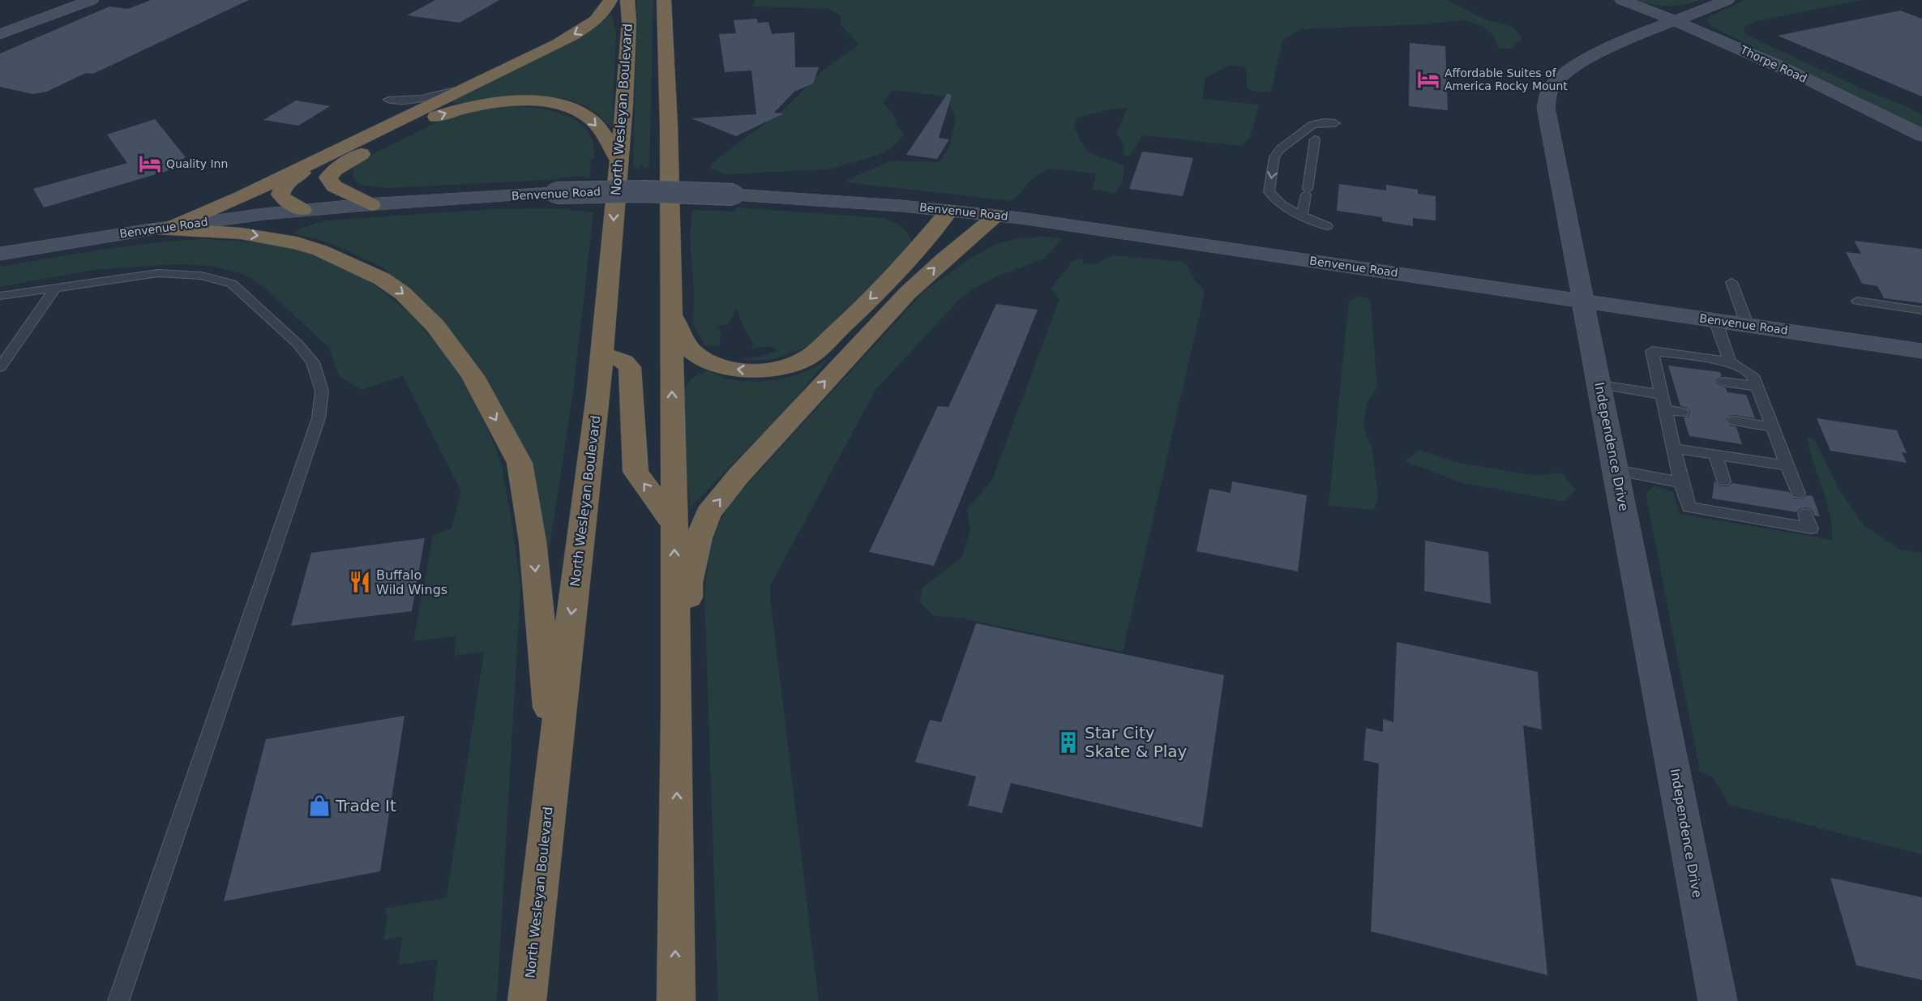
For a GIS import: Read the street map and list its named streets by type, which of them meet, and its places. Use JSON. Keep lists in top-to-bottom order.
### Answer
{
  "streets": {
    "highway": ["North Wesleyan Boulevard"],
    "street": ["Thorpe Road", "Benvenue Road", "Independence Drive"]
  },
  "crossings": [
    ["Thorpe Road", "Independence Drive"],
    ["Benvenue Road", "Independence Drive"]
  ],
  "places": {
    "hotel": ["Affordable Suites of America Rocky Mount", "Quality Inn"],
    "restaurant": ["Buffalo Wild Wings"],
    "building": ["Star City Skate & Play"],
    "shop": ["Trade It"]
  }
}
